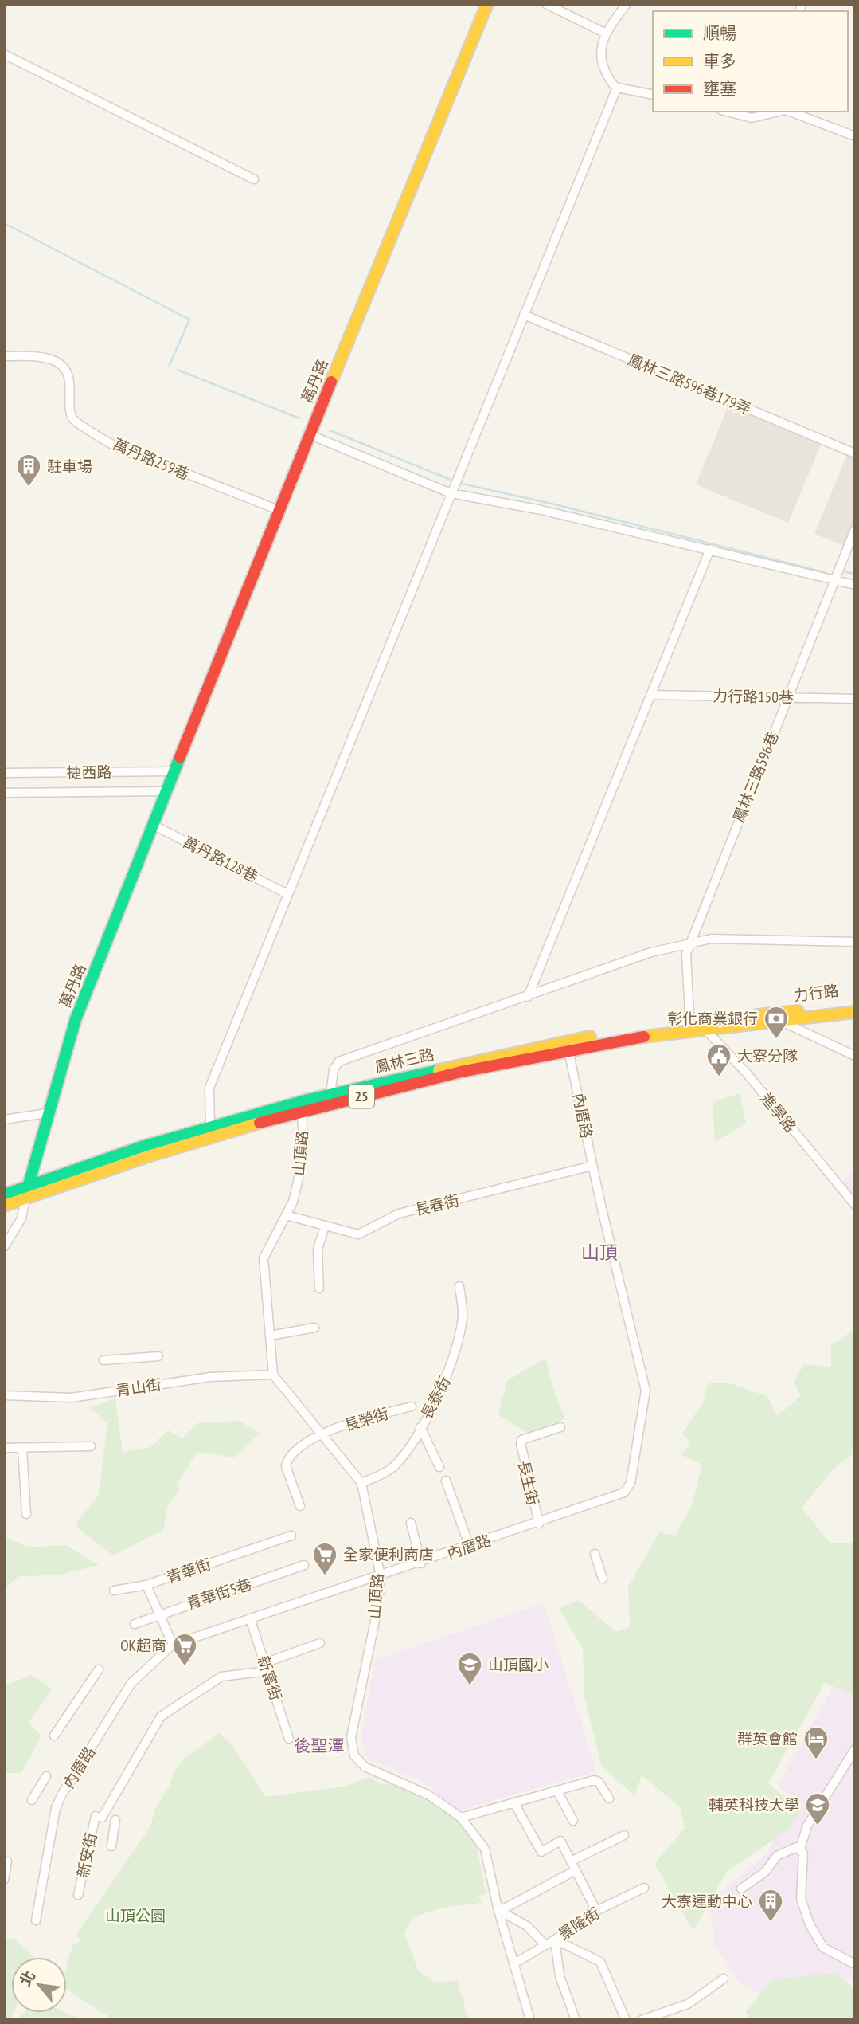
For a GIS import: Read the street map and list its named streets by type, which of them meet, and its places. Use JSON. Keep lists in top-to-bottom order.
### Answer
{
  "streets": {
    "main road": [
      "萬丹路",
      "力行路",
      "鳳林三路",
      "25"
    ],
    "street": [
      "鳳林三路596巷179弄",
      "萬丹路259巷",
      "力行路150巷",
      "捷西路",
      "鳳林三路596巷",
      "萬丹路128巷",
      "進學路",
      "內厝路",
      "山頂路",
      "長春街",
      "青山街",
      "長泰街",
      "長榮街",
      "長生街",
      "青華街",
      "青華街5巷",
      "新富街",
      "新安街",
      "景隆街"
    ]
  },
  "crossings": [
    ["萬丹路", "萬丹路259巷"],
    ["萬丹路", "捷西路"],
    ["萬丹路", "萬丹路128巷"],
    ["萬丹路", "鳳林三路"],
    ["力行路150巷", "鳳林三路596巷"],
    ["鳳林三路596巷", "鳳林三路"],
    ["力行路", "鳳林三路"],
    ["鳳林三路", "進學路"],
    ["鳳林三路", "內厝路"],
    ["鳳林三路", "山頂路"],
    ["內厝路", "山頂路"],
    ["內厝路", "長春街"],
    ["內厝路", "長生街"],
    ["內厝路", "青華街"],
    ["內厝路", "新富街"],
    ["山頂路", "長春街"],
    ["山頂路", "青山街"],
    ["山頂路", "長泰街"],
    ["山頂路", "長榮街"],
    ["山頂路", "景隆街"],
    ["青華街", "青華街5巷"],
    ["新富街", "新安街"]
  ],
  "districts": ["山頂", "後聖潭"],
  "parks": ["山頂公園"],
  "places": {
    "building": ["駐車場", "大寮運動中心"],
    "bank": ["彰化商業銀行"],
    "public building": ["大寮分隊"],
    "supermarket": ["全家便利商店", "OK超商"],
    "school or university": ["山頂國小", "輔英科技大學"],
    "hotel": ["群英會館"]
  },
  "legend": ["順暢", "車多", "壅塞"],
  "north": "top left"
}
